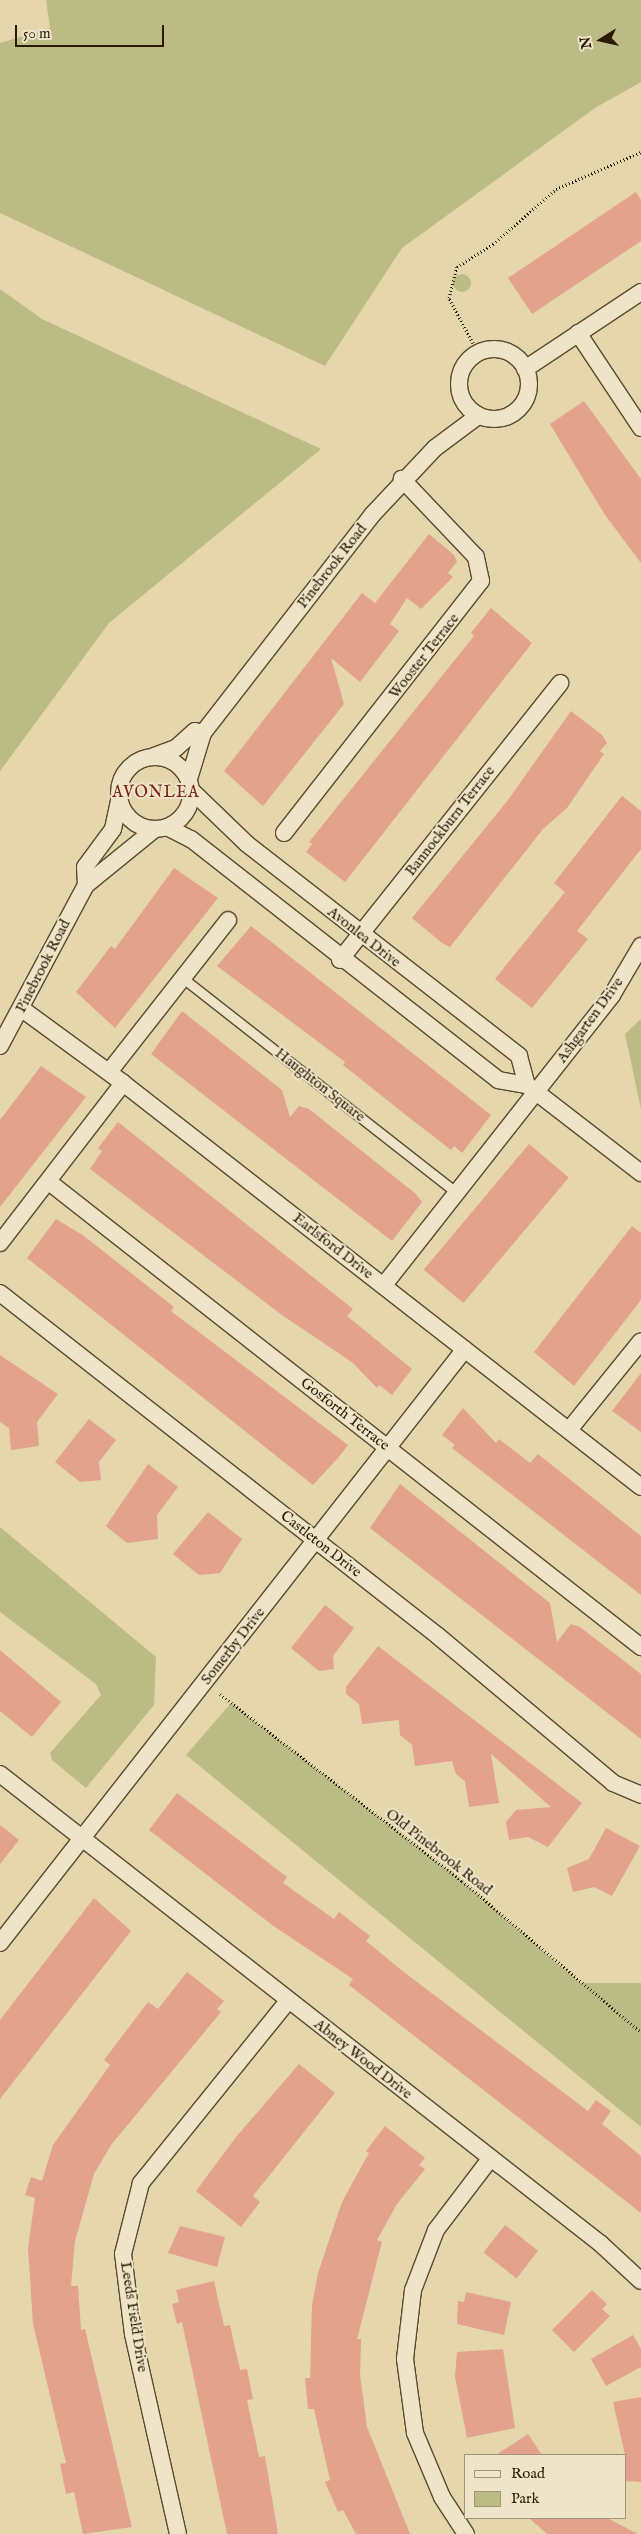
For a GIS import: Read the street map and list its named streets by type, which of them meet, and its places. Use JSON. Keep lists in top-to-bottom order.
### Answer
{
  "streets": {
    "street": [
      "Pinebrook Road",
      "Wooster Terrace",
      "Bannockburn Terrace",
      "Avonlea Drive",
      "Ashgarten Drive",
      "Earlsford Drive",
      "Gosforth Terrace",
      "Castleton Drive",
      "Somerby Drive",
      "Abney Wood Drive",
      "Leeds Field Drive"
    ],
    "lane": ["Haughton Square"],
    "path": ["Old Pinebrook Road"]
  },
  "crossings": [
    ["Pinebrook Road", "Wooster Terrace"],
    ["Pinebrook Road", "Avonlea Drive"],
    ["Pinebrook Road", "Earlsford Drive"],
    ["Bannockburn Terrace", "Avonlea Drive"],
    ["Avonlea Drive", "Ashgarten Drive"],
    ["Earlsford Drive", "Somerby Drive"],
    ["Gosforth Terrace", "Somerby Drive"],
    ["Castleton Drive", "Somerby Drive"],
    ["Somerby Drive", "Abney Wood Drive"],
    ["Abney Wood Drive", "Leeds Field Drive"]
  ],
  "districts": ["AVONLEA"],
  "legend": ["Road", "Park"],
  "scale_bar": "50 m",
  "north": "left"
}
